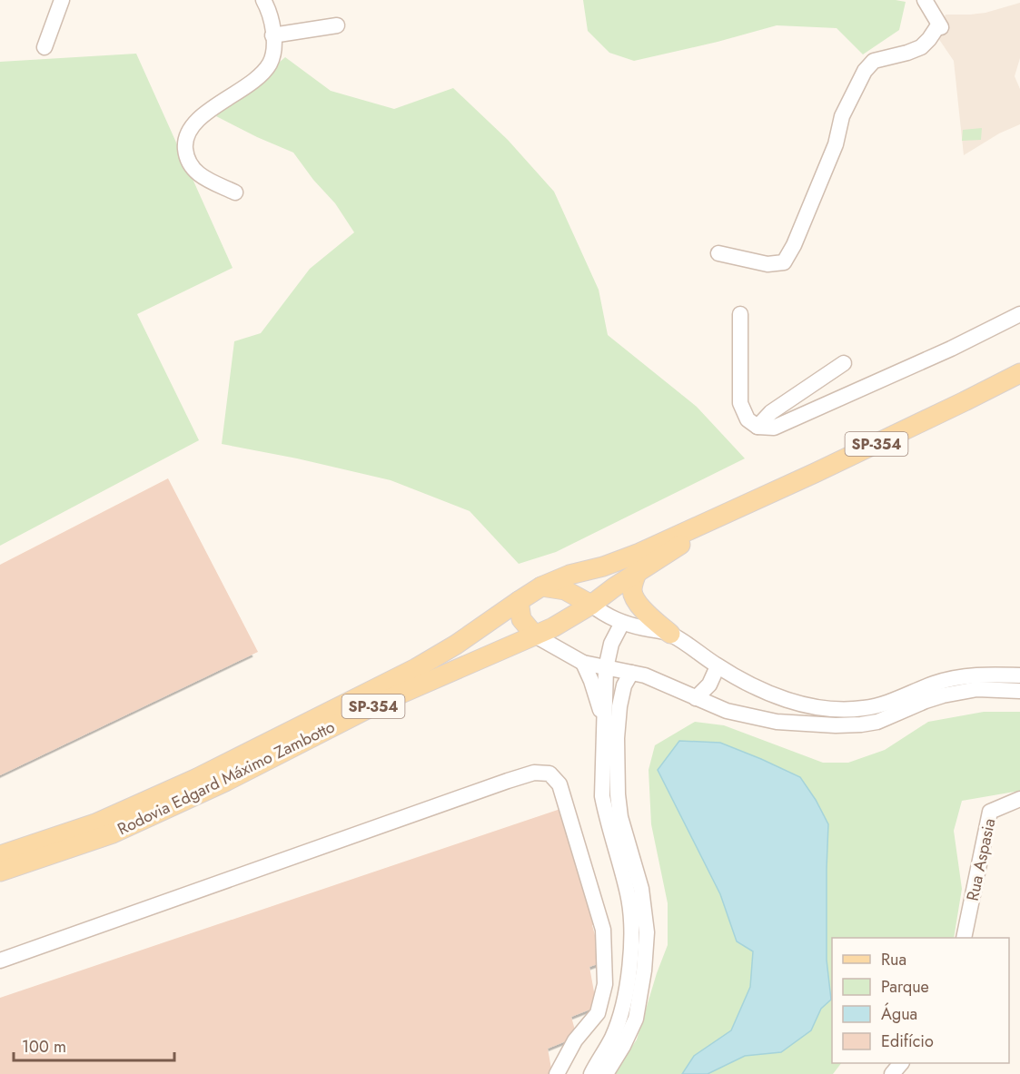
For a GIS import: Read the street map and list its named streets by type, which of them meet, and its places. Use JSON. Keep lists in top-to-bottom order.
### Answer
{
  "streets": {
    "main road": ["SP-354", "Rodovia Edgard Máximo Zambotto"],
    "street": ["Rua Aspasia"]
  },
  "legend": [
    "Rua",
    "Parque",
    "Água",
    "Edifício"
  ],
  "scale_bar": "100 m"
}
